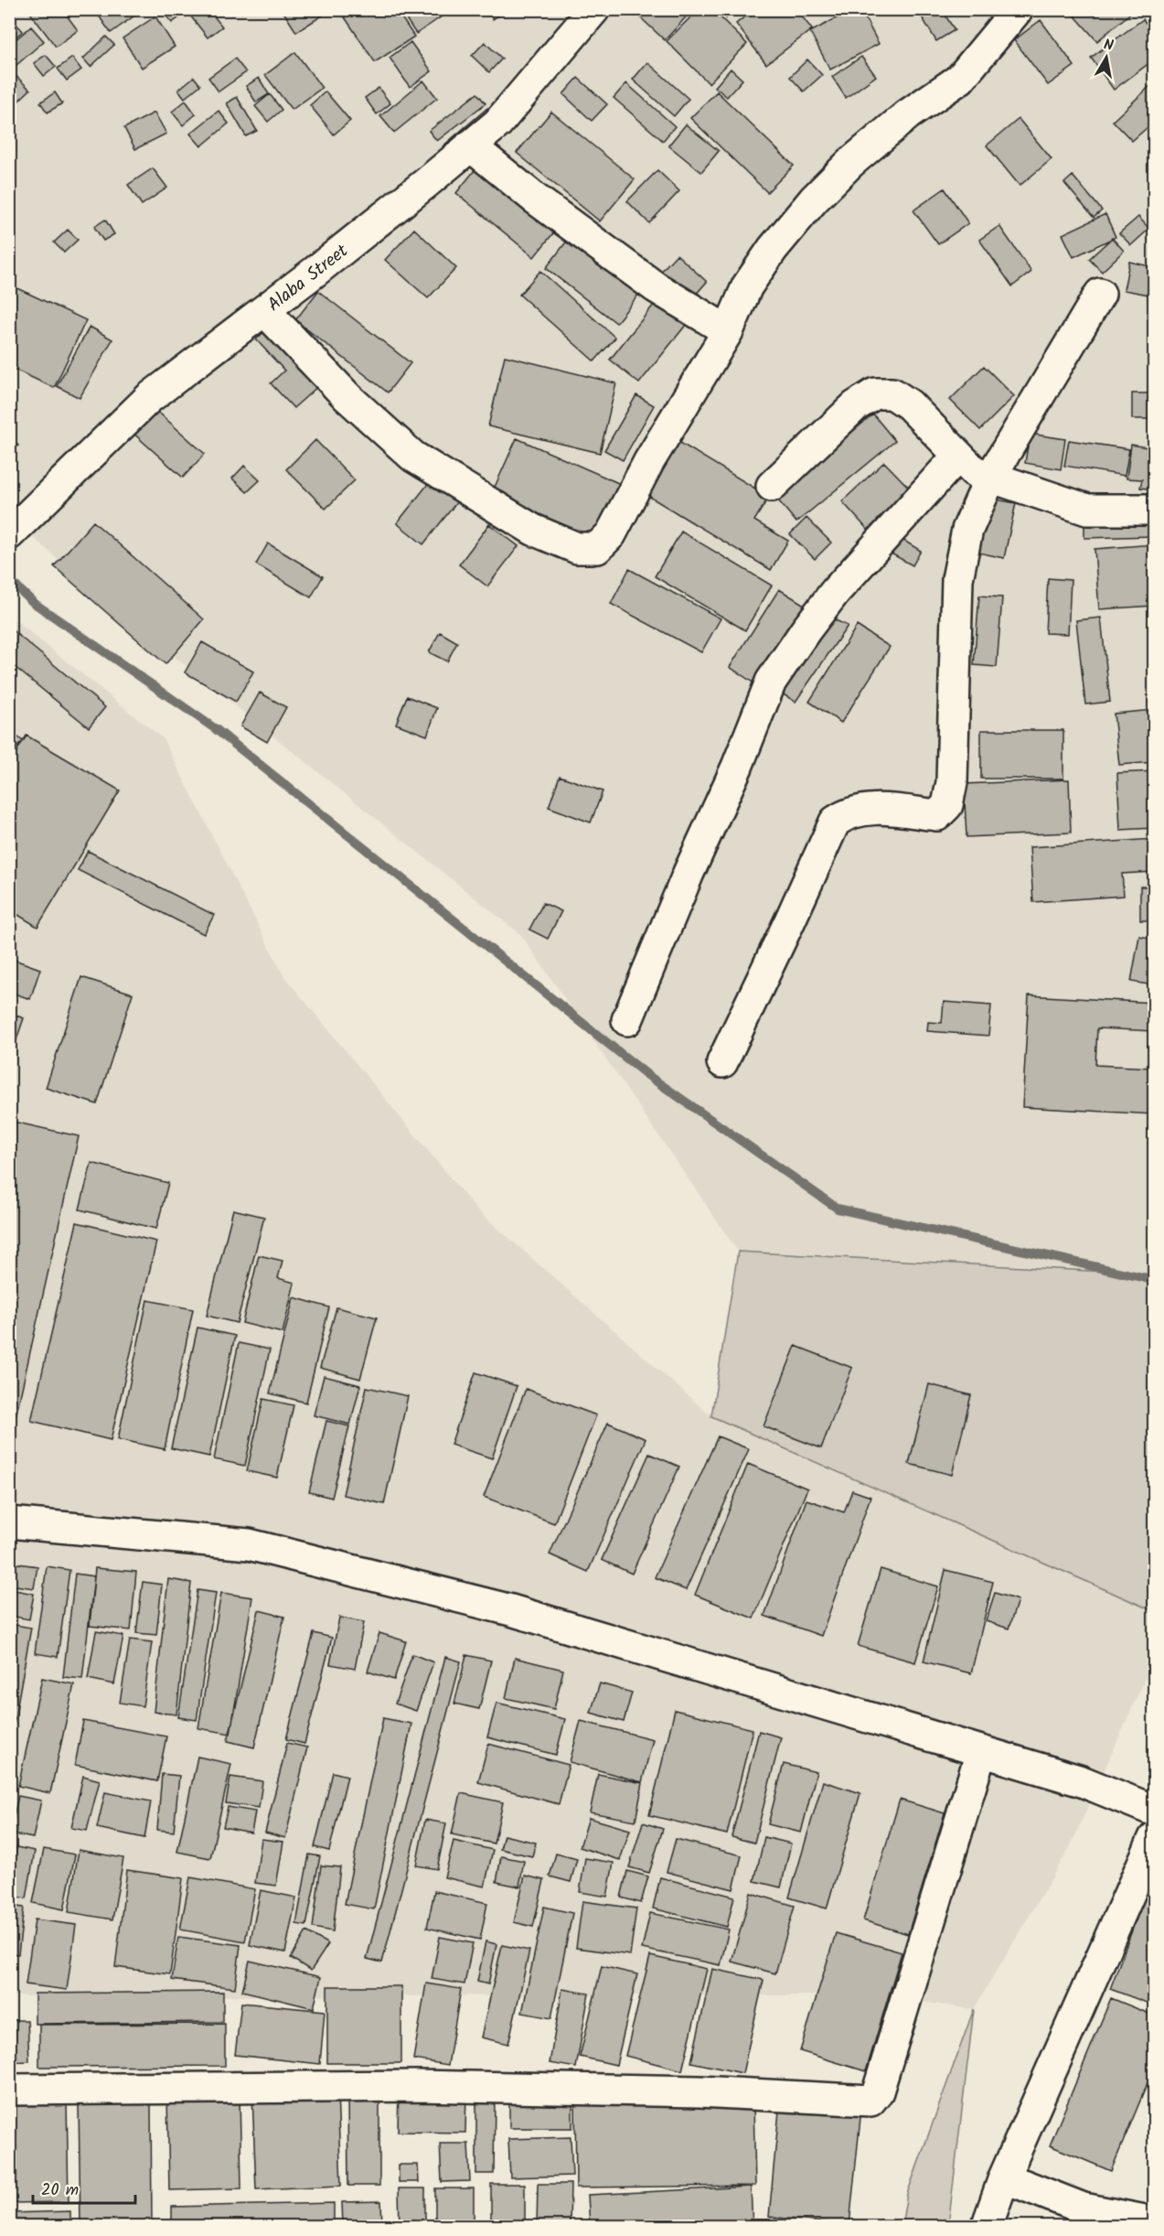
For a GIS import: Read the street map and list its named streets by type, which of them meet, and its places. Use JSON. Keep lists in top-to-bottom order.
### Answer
{
  "streets": {
    "street": ["Alaba Street"]
  },
  "scale_bar": "20 m",
  "north": "top"
}
